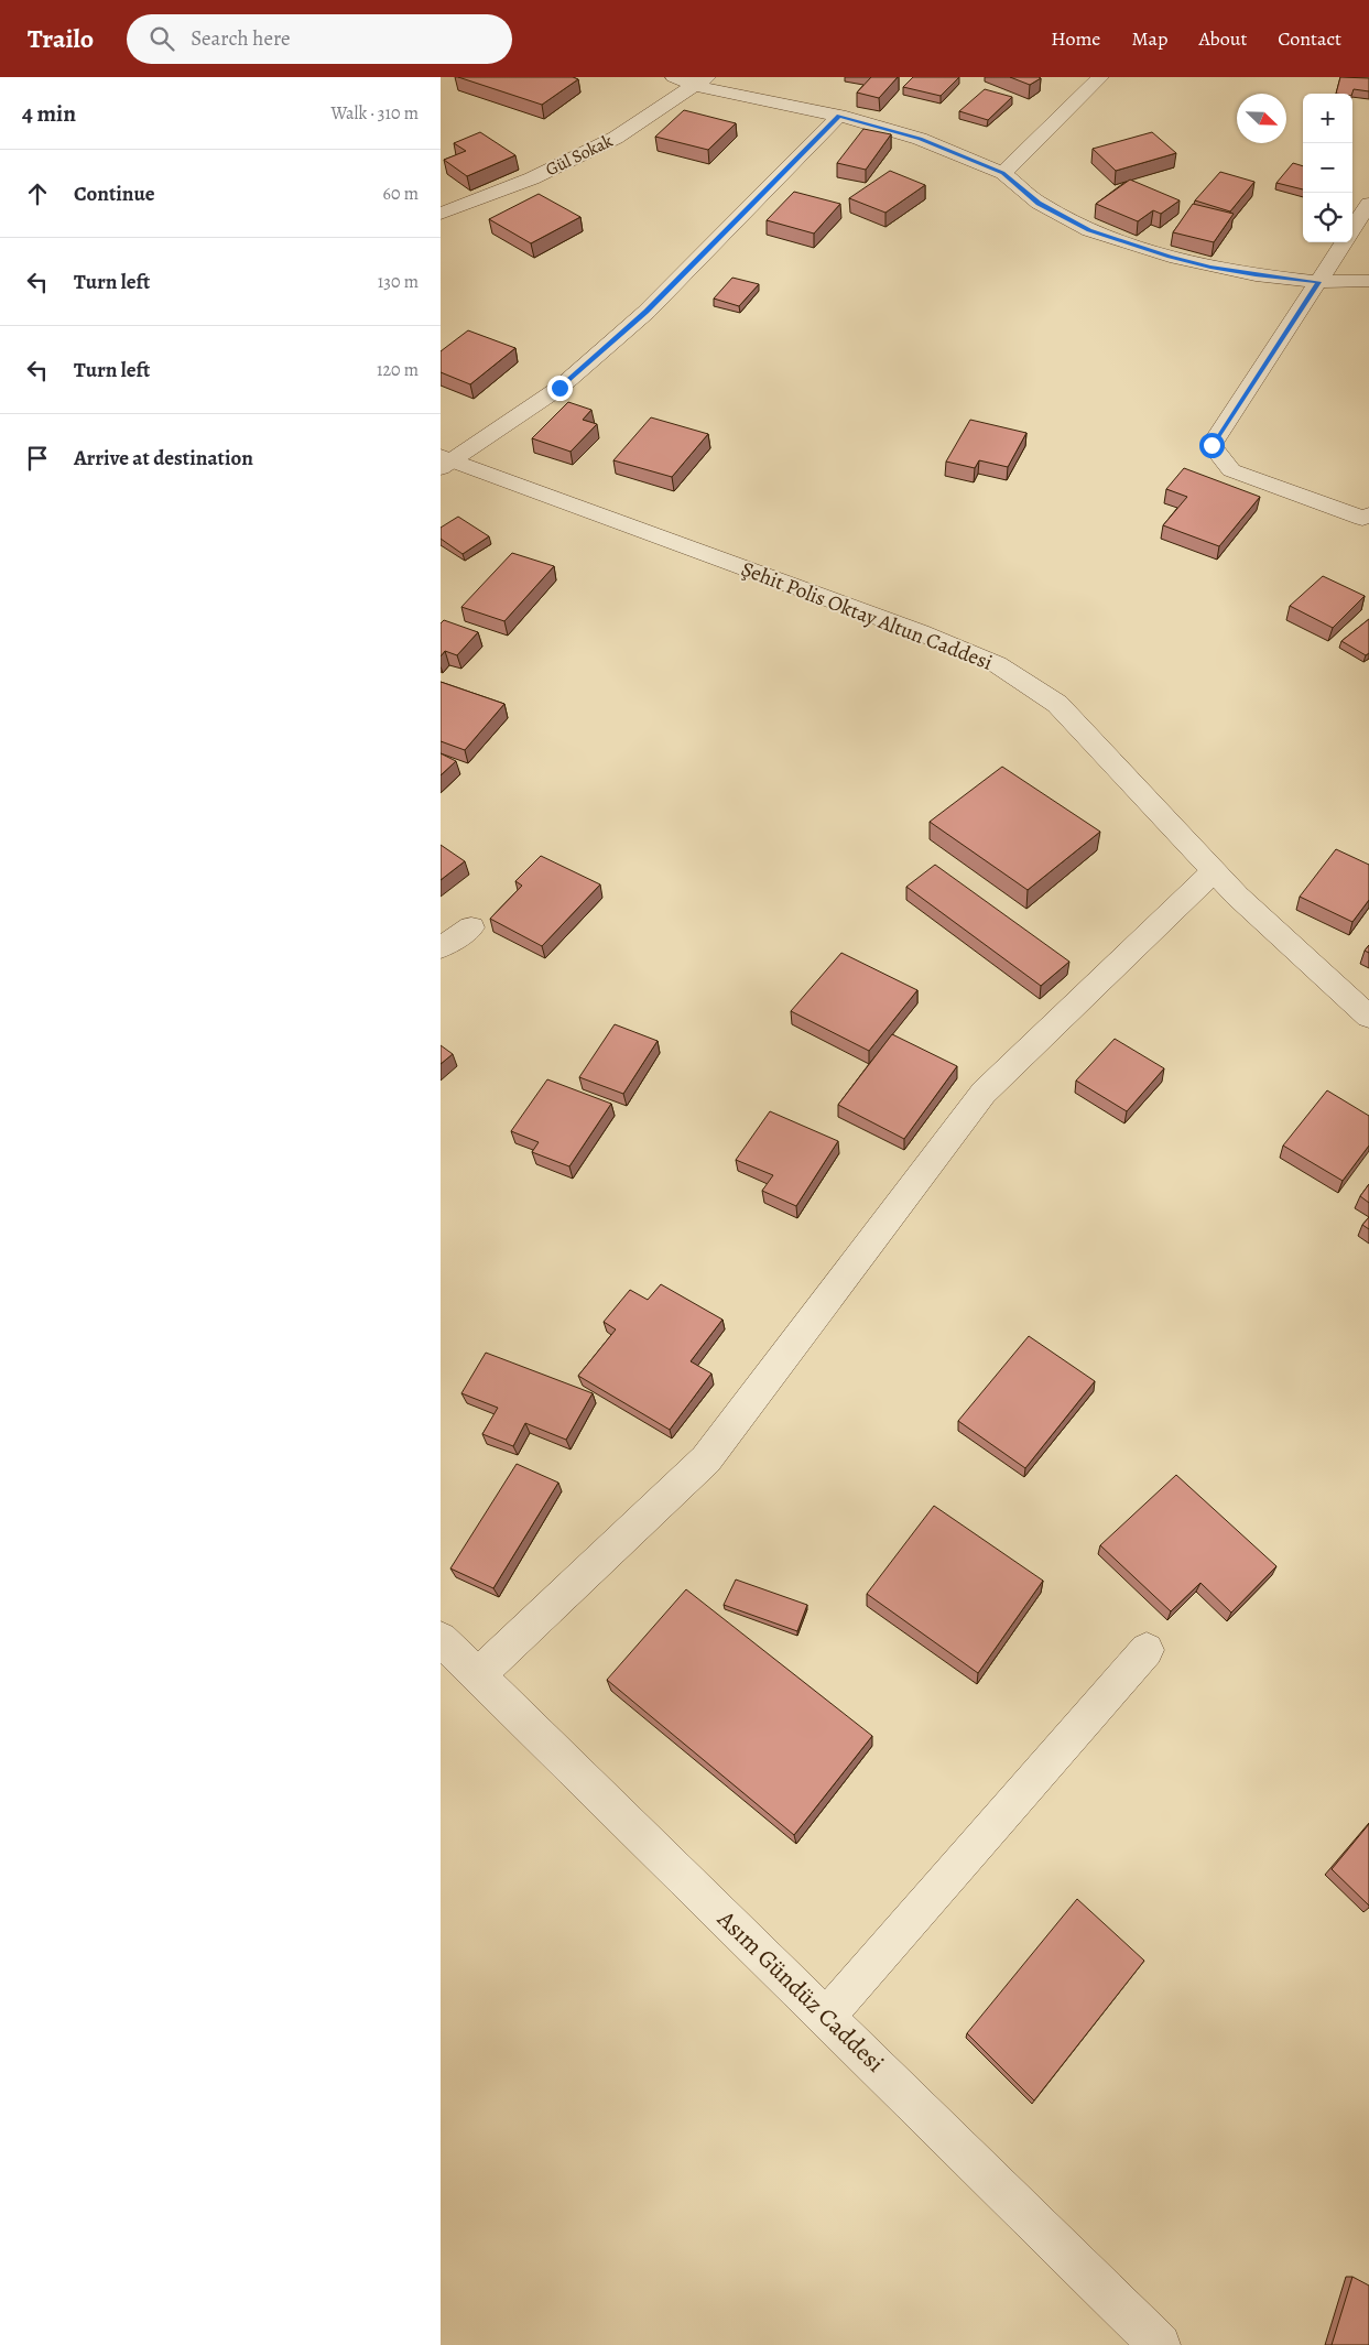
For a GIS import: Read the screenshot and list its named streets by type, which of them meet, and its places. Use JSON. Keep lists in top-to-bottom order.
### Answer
{
  "streets": {
    "street": ["Gül Sokak", "Şehit Polis Oktay Altun Caddesi", "Asım Gündüz Caddesi"]
  },
  "north": "bottom right",
  "page": {
    "header": "Trailo",
    "search": "Search here",
    "nav": [
      "Home",
      "Map",
      "About",
      "Contact"
    ],
    "heading": ["4 min", "Walk · 310 m"],
    "map_buttons": ["+", "−"],
    "list": [
      ["Continue", "60 m"],
      ["Turn left", "130 m"],
      ["Turn left", "120 m"],
      "Arrive at destination"
    ]
  }
}
